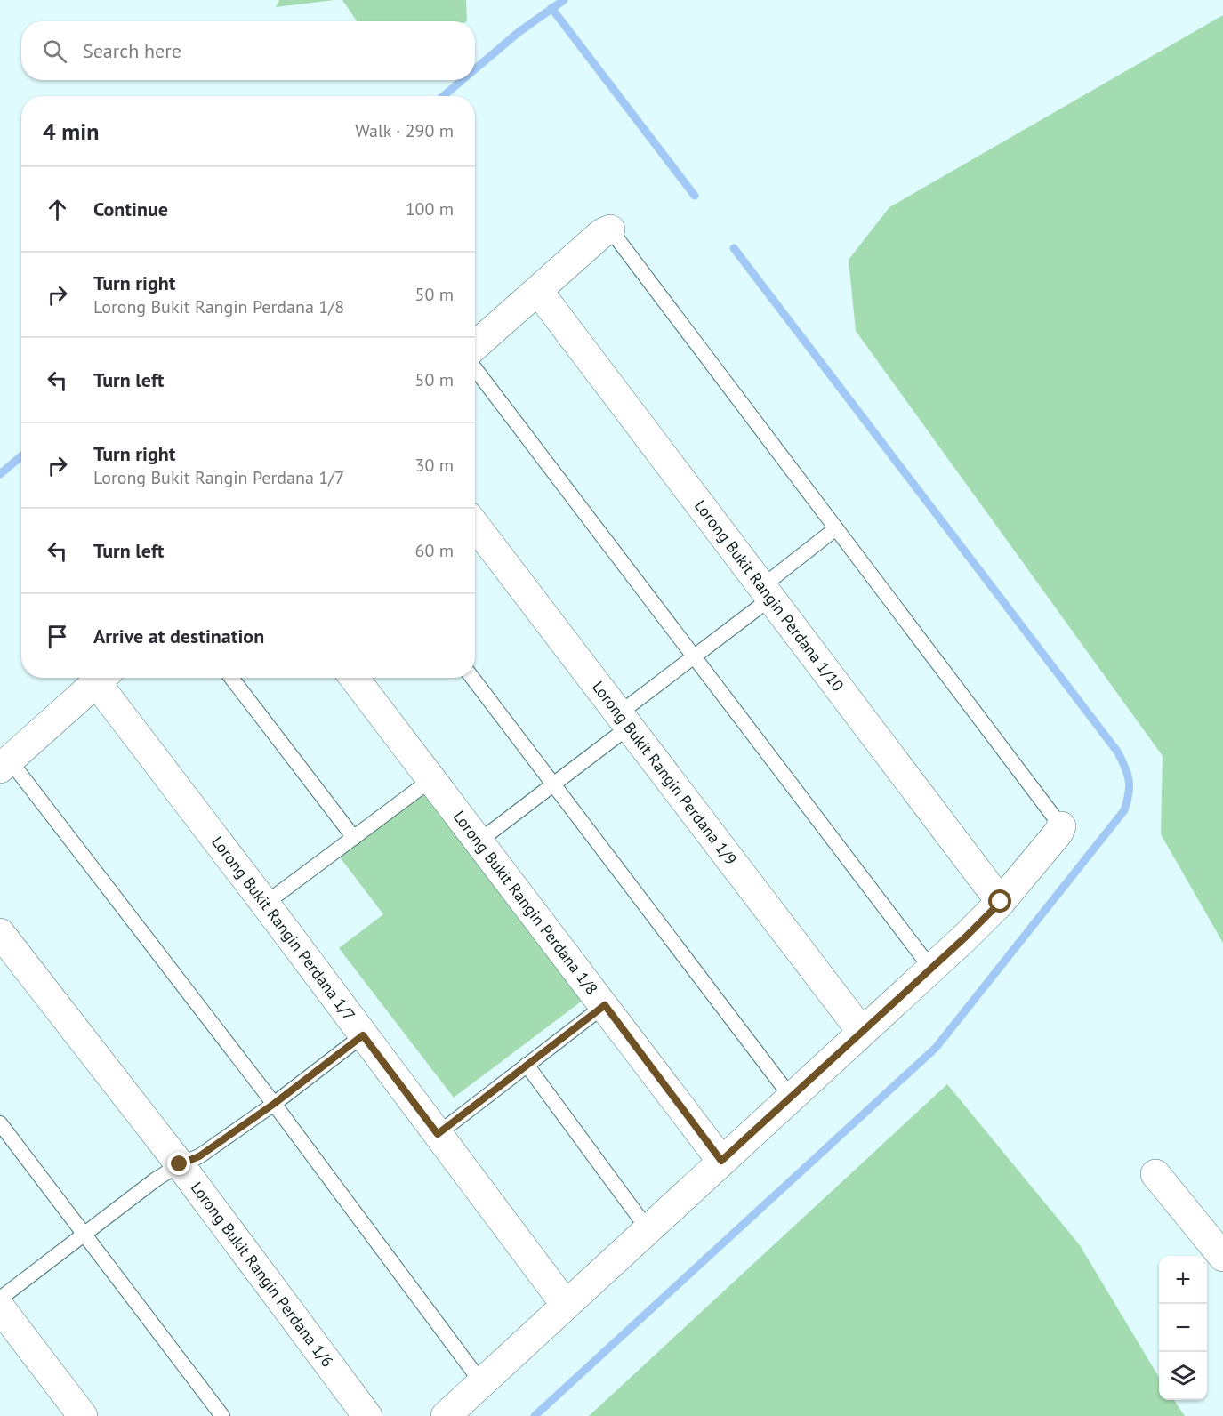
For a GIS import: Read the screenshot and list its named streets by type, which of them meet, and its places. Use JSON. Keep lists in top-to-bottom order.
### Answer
{
  "streets": {
    "street": [
      "Lorong Bukit Rangin Perdana 1/10",
      "Lorong Bukit Rangin Perdana 1/9",
      "Lorong Bukit Rangin Perdana 1/8",
      "Lorong Bukit Rangin Perdana 1/7",
      "Lorong Bukit Rangin Perdana 1/6"
    ]
  },
  "page": {
    "search": "Search here",
    "heading": ["4 min", "Walk · 290 m"],
    "list": [
      ["Continue", "100 m"],
      ["Turn right", "Lorong Bukit Rangin Perdana 1/8", "50 m"],
      ["Turn left", "50 m"],
      ["Turn right", "Lorong Bukit Rangin Perdana 1/7", "30 m"],
      ["Turn left", "60 m"],
      "Arrive at destination"
    ],
    "map_buttons": ["+", "−"]
  }
}
